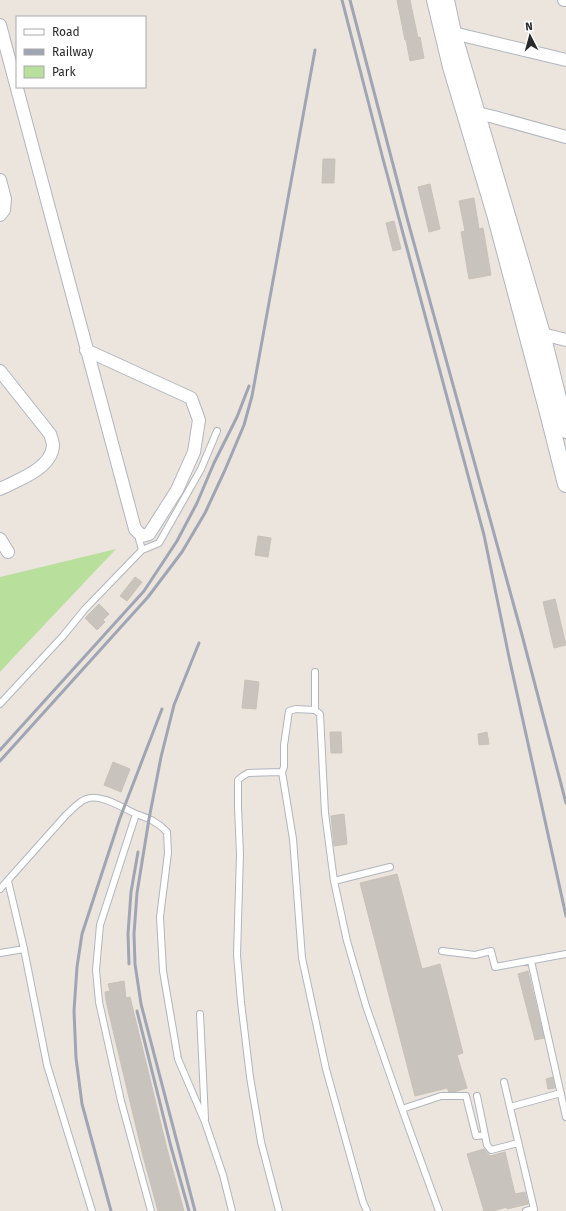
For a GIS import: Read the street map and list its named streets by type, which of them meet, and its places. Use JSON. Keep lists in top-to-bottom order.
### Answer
{
  "legend": ["Road", "Railway", "Park"],
  "north": "top"
}
